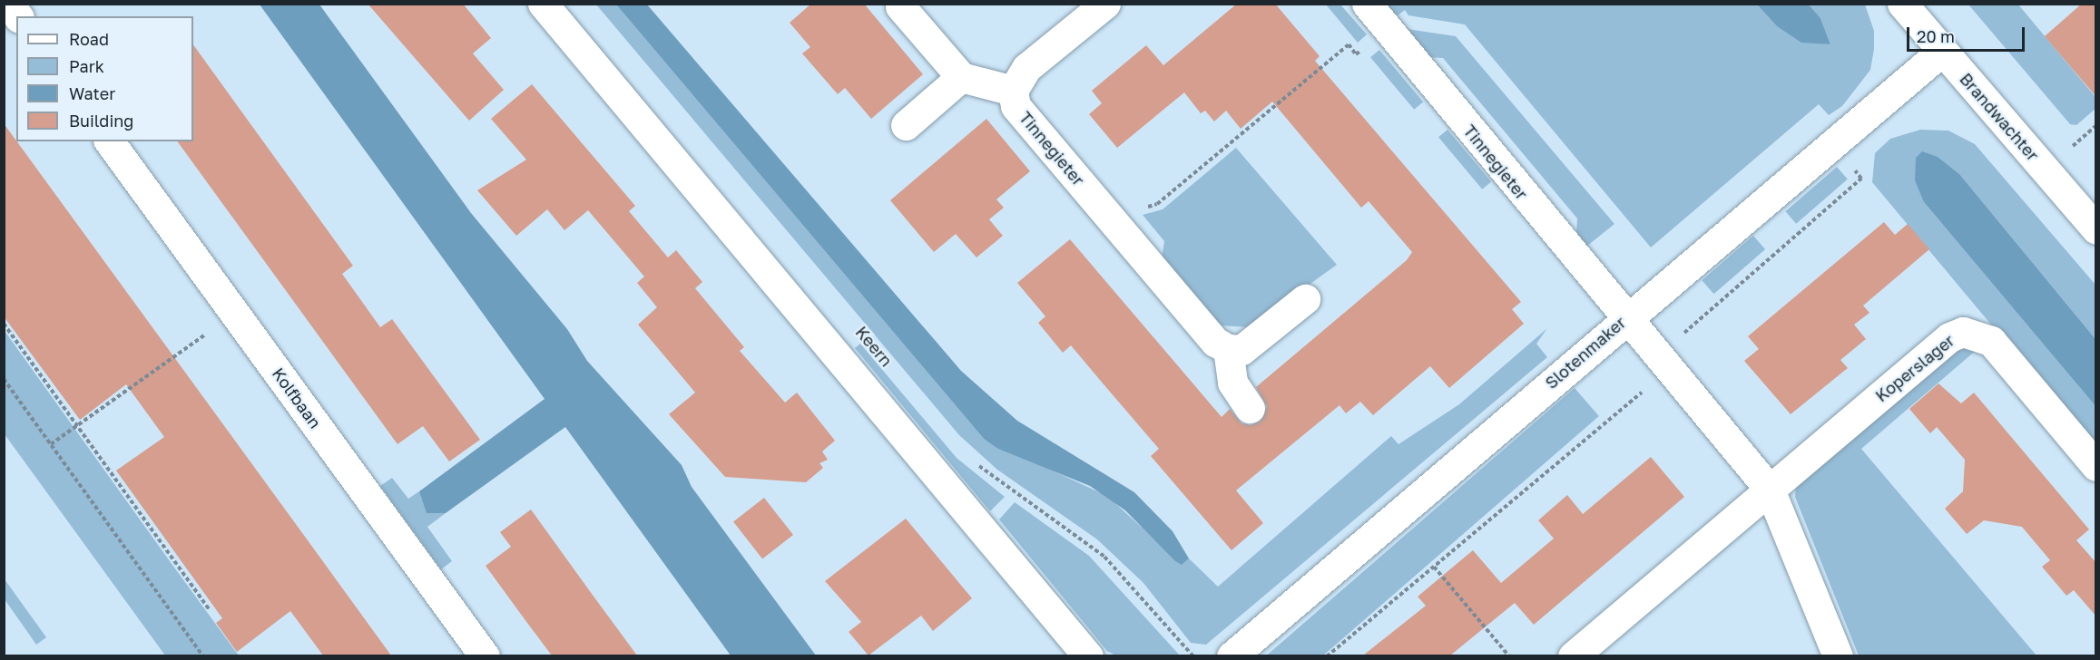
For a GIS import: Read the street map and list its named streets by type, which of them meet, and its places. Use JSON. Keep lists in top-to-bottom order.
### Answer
{
  "streets": {
    "street": [
      "Brandwachter",
      "Tinnegieter",
      "Keern",
      "Slotenmaker",
      "Koperslager",
      "Kolfbaan"
    ]
  },
  "crossings": [
    ["Brandwachter", "Slotenmaker"],
    ["Tinnegieter", "Slotenmaker"]
  ],
  "legend": [
    "Road",
    "Park",
    "Water",
    "Building"
  ],
  "scale_bar": "20 m"
}
